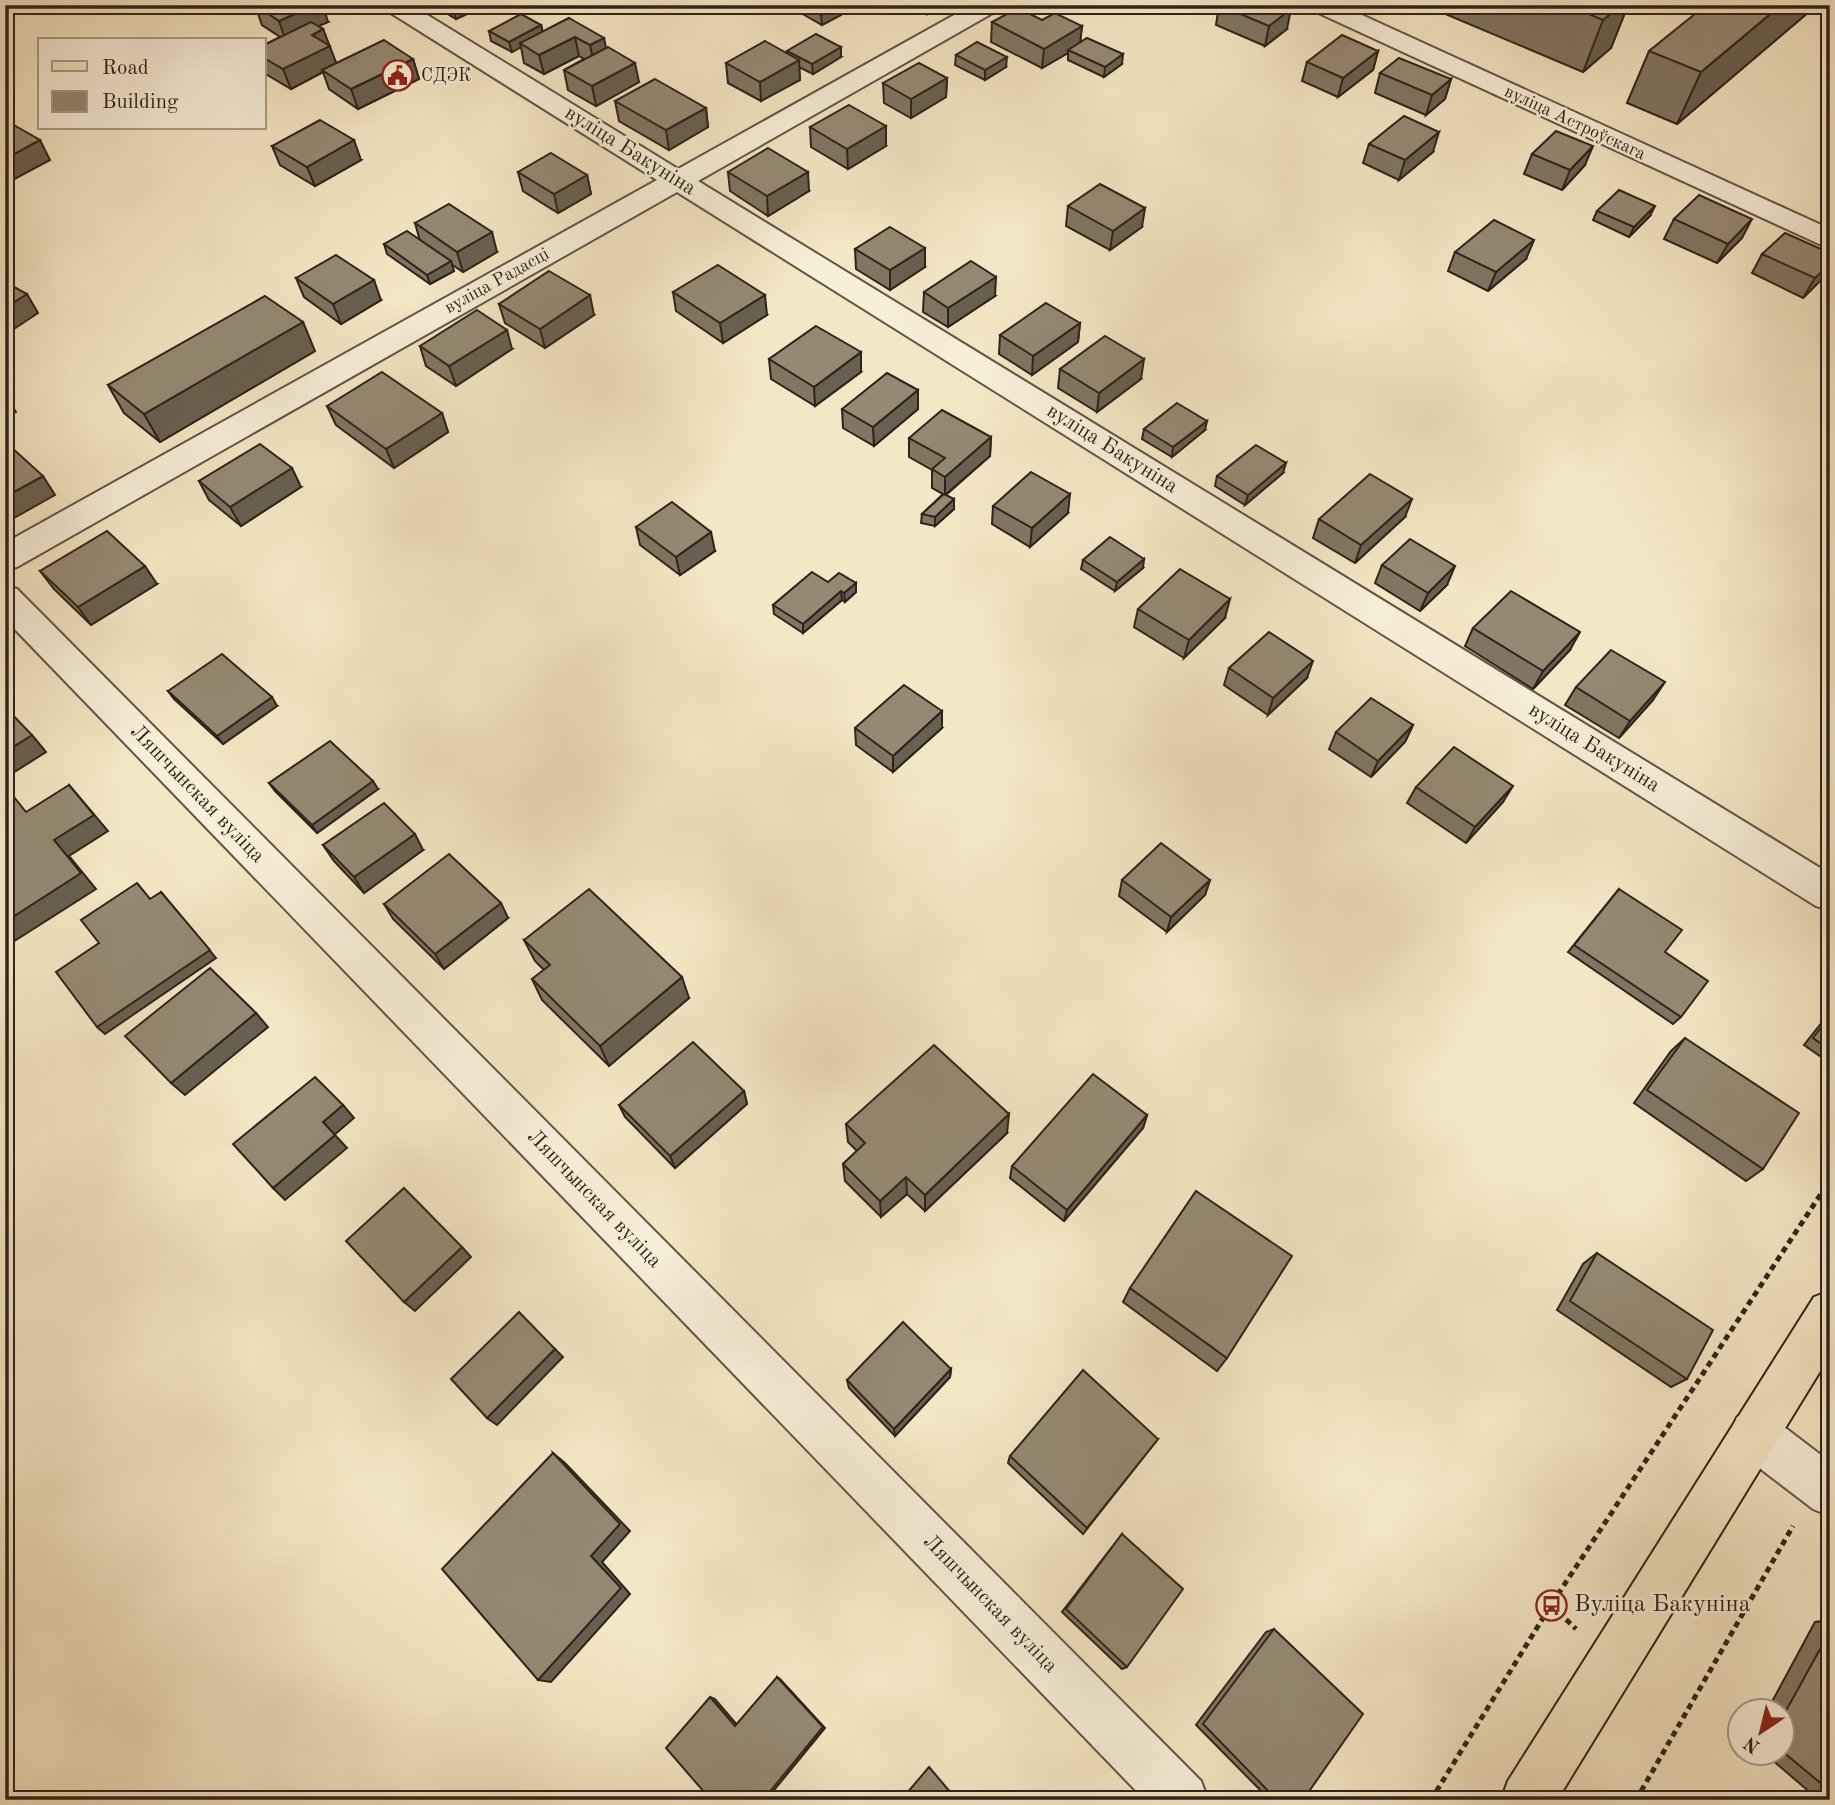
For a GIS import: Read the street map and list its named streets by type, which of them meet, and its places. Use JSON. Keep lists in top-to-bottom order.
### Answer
{
  "streets": {
    "street": [
      "вуліца Астроўскага",
      "вуліца Бакуніна",
      "вуліца Радасці",
      "Ляшчынская вуліца"
    ]
  },
  "crossings": [
    ["вуліца Бакуніна", "вуліца Радасці"]
  ],
  "places": {
    "public building": ["СДЭК"],
    "bus stop": ["Вуліца Бакуніна"]
  },
  "legend": ["Road", "Building"],
  "north": "bottom left"
}
